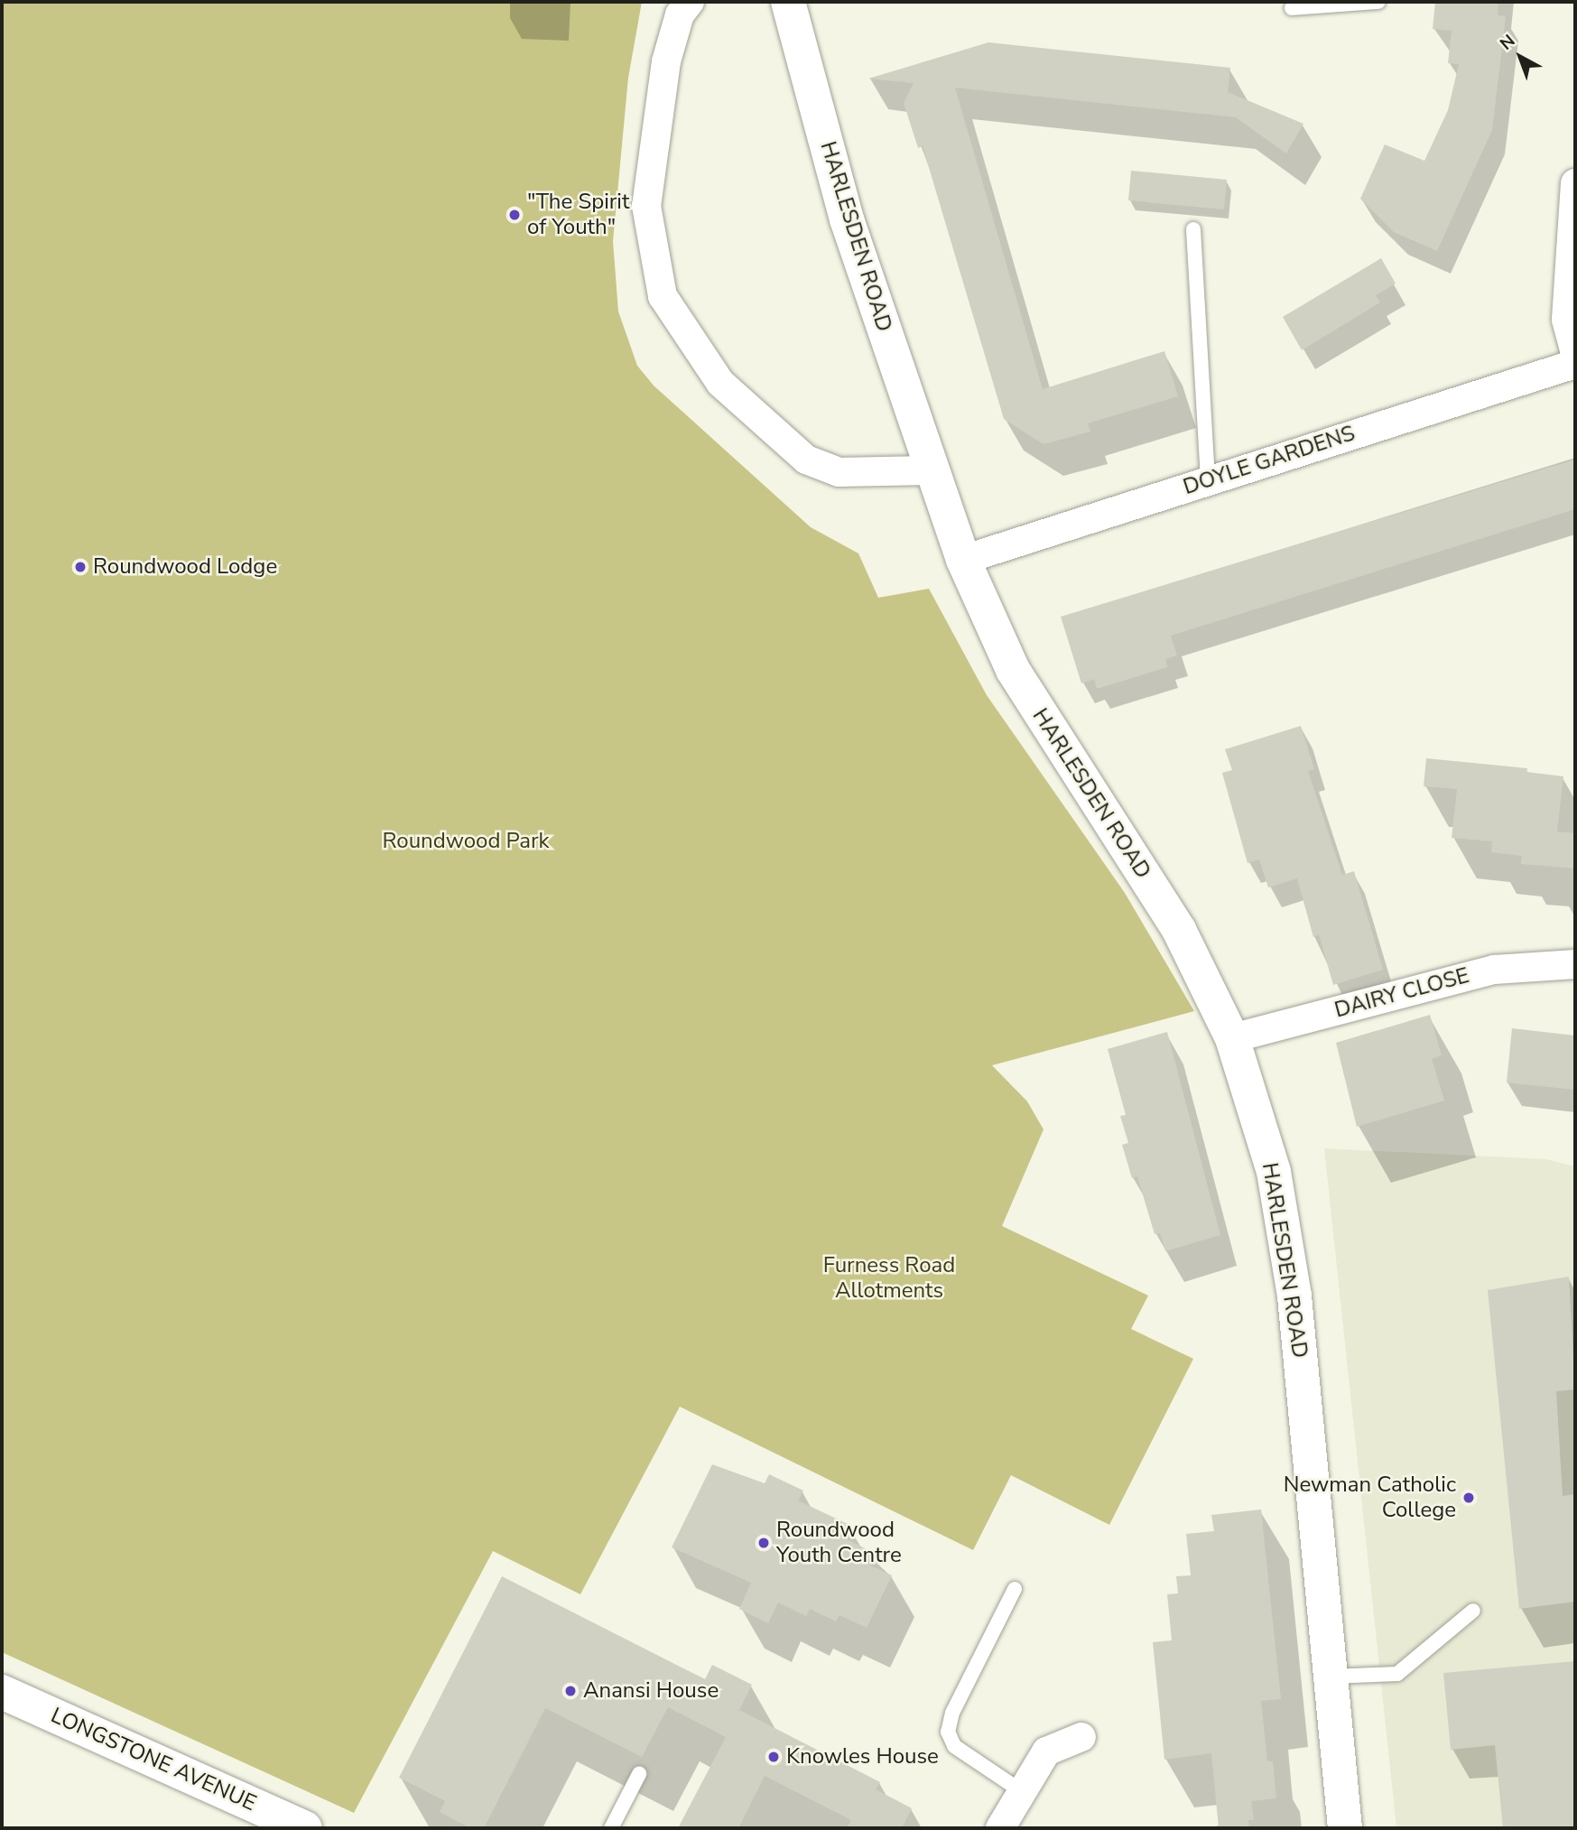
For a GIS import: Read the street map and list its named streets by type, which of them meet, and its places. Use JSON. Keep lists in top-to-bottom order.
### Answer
{
  "streets": {
    "street": [
      "HARLESDEN ROAD",
      "DOYLE GARDENS",
      "DAIRY CLOSE",
      "LONGSTONE AVENUE"
    ]
  },
  "crossings": [
    ["HARLESDEN ROAD", "DOYLE GARDENS"],
    ["HARLESDEN ROAD", "DAIRY CLOSE"]
  ],
  "parks": ["Roundwood Park", "Furness Road Allotments"],
  "places": [
    "\"The Spirit of Youth\"",
    "Roundwood Lodge",
    "Newman Catholic College",
    "Roundwood Youth Centre",
    "Anansi House",
    "Knowles House"
  ],
  "north": "top left"
}
